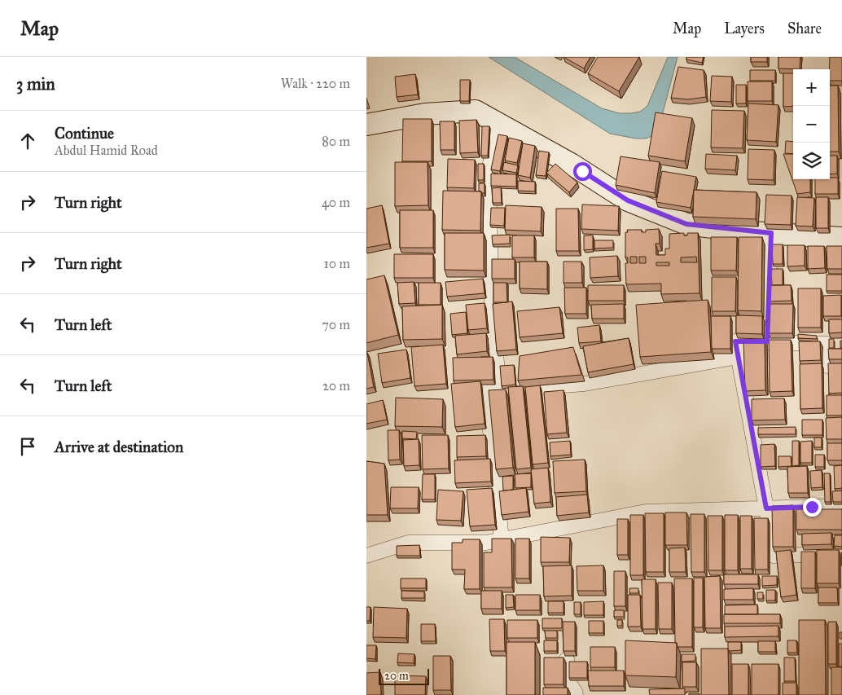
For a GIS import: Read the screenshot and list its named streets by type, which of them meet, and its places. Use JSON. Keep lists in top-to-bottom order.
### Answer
{
  "scale_bar": "20 m",
  "page": {
    "header": "Map",
    "nav": ["Map", "Layers", "Share"],
    "heading": ["3 min", "Walk · 220 m"],
    "map_buttons": ["+", "−"],
    "list": [
      ["Continue", "Abdul Hamid Road", "80 m"],
      ["Turn right", "40 m"],
      ["Turn right", "10 m"],
      ["Turn left", "70 m"],
      ["Turn left", "20 m"],
      "Arrive at destination"
    ],
    "scale": "20 m"
  }
}
